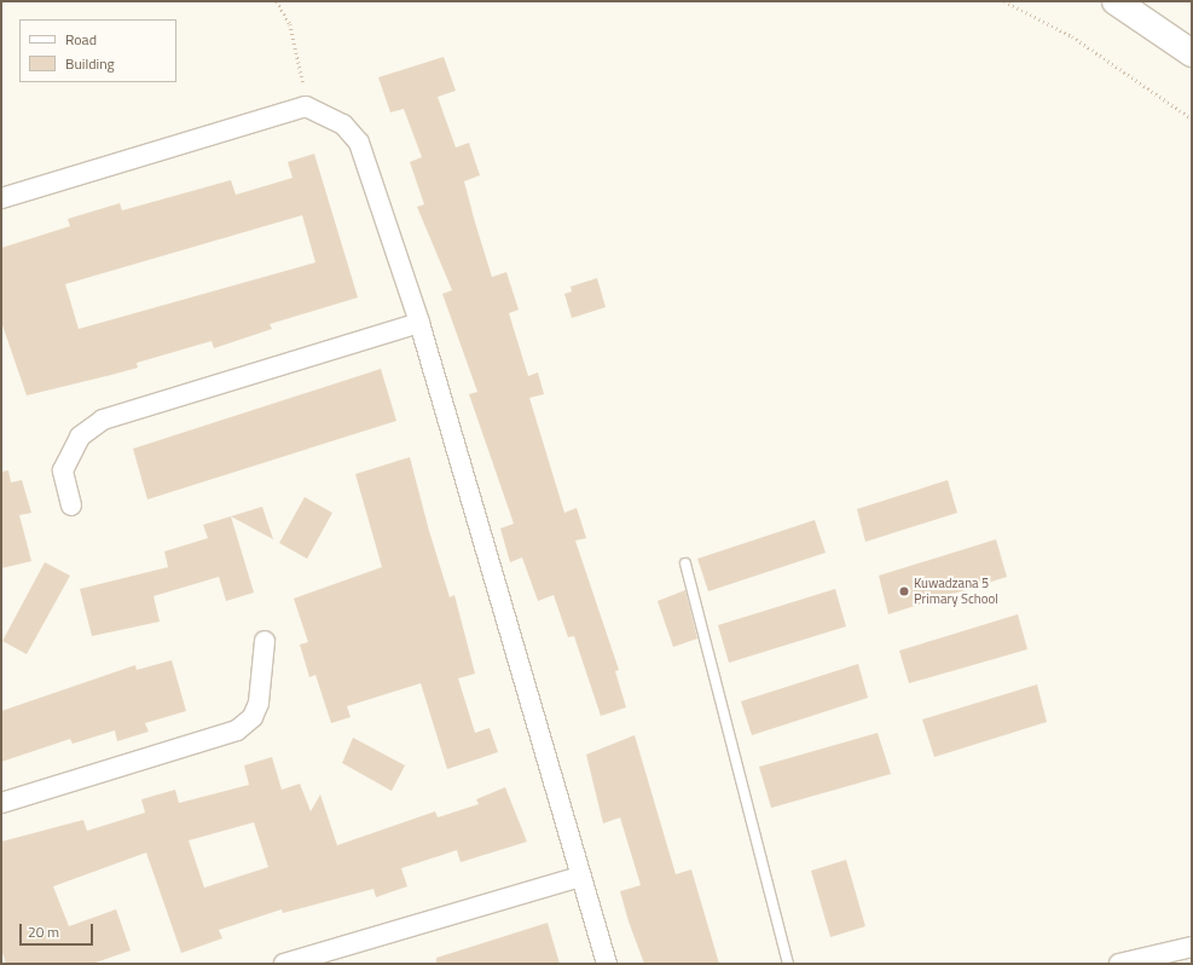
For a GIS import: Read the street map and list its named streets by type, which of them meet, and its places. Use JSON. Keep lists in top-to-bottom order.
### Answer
{
  "places": ["Kuwadzana 5 Primary School"],
  "legend": ["Road", "Building"],
  "scale_bar": "20 m"
}
